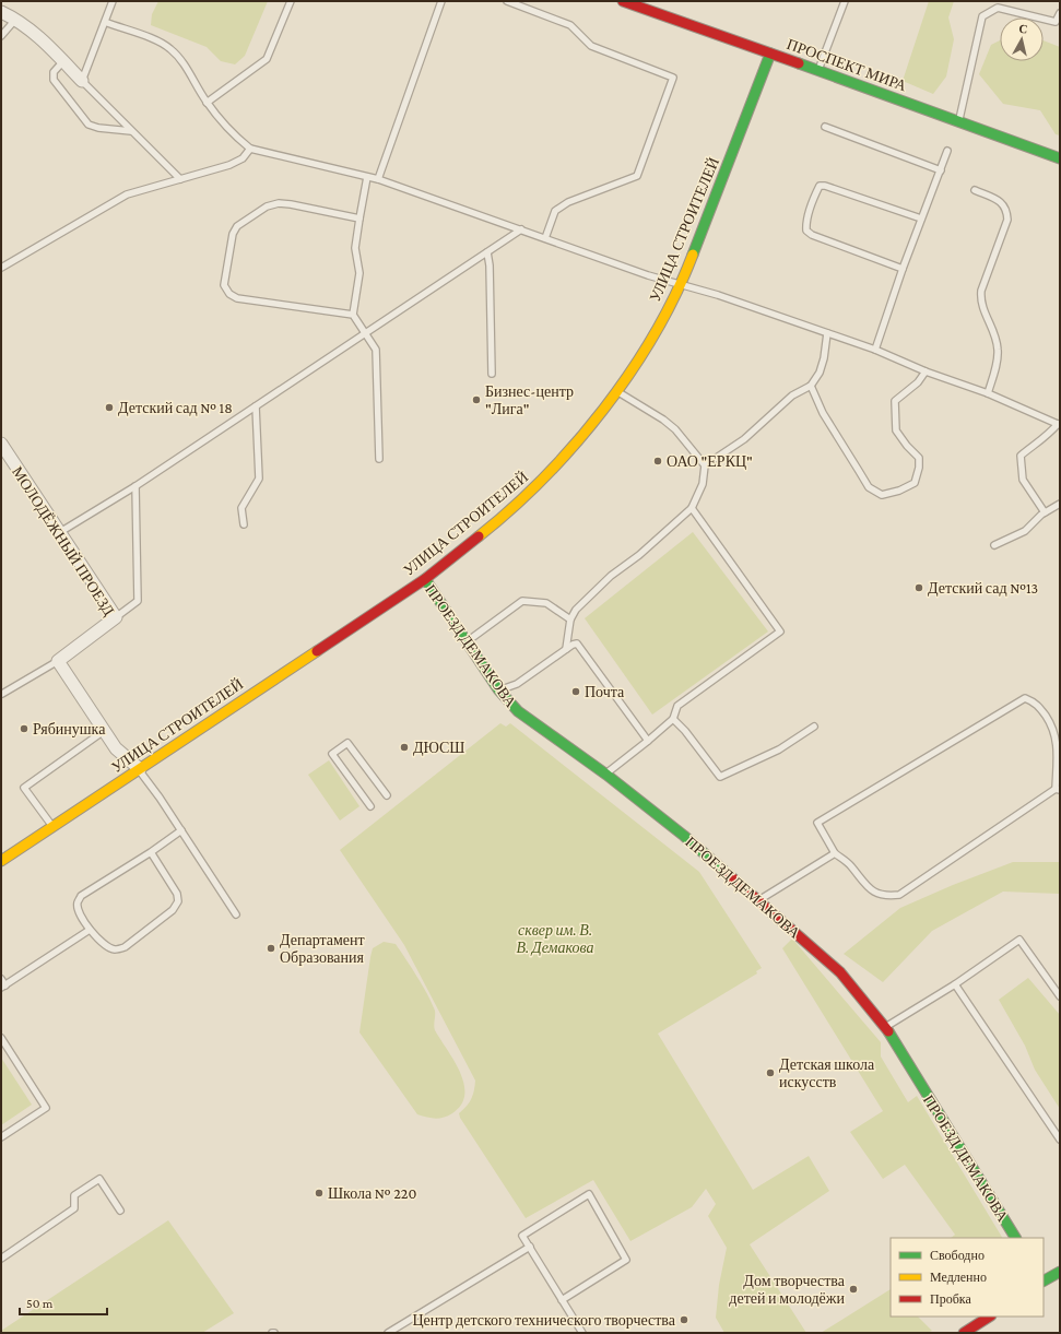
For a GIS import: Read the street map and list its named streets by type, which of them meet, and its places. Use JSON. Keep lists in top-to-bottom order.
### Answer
{
  "streets": {
    "street": [
      "ПРОСПЕКТ МИРА",
      "УЛИЦА СТРОИТЕЛЕЙ",
      "МОЛОДЁЖНЫЙ ПРОЕЗД",
      "ПРОЕЗД ДЕМАКОВА"
    ]
  },
  "crossings": [
    ["ПРОСПЕКТ МИРА", "УЛИЦА СТРОИТЕЛЕЙ"],
    ["УЛИЦА СТРОИТЕЛЕЙ", "ПРОЕЗД ДЕМАКОВА"]
  ],
  "parks": ["сквер им. В. В. Демакова"],
  "places": [
    "Бизнес-центр \"Лига\"",
    "Детский сад № 18",
    "ОАО \"ЕРКЦ\"",
    "Детский сад №13",
    "Почта",
    "Рябинушка",
    "ДЮСШ",
    "Департамент Образования",
    "Детская школа искусств",
    "Школа № 220",
    "Дом творчества детей и молодёжи",
    "Центр детского технического творчества"
  ],
  "legend": ["Свободно", "Медленно", "Пробка"],
  "scale_bar": "50 m",
  "north": "top"
}
